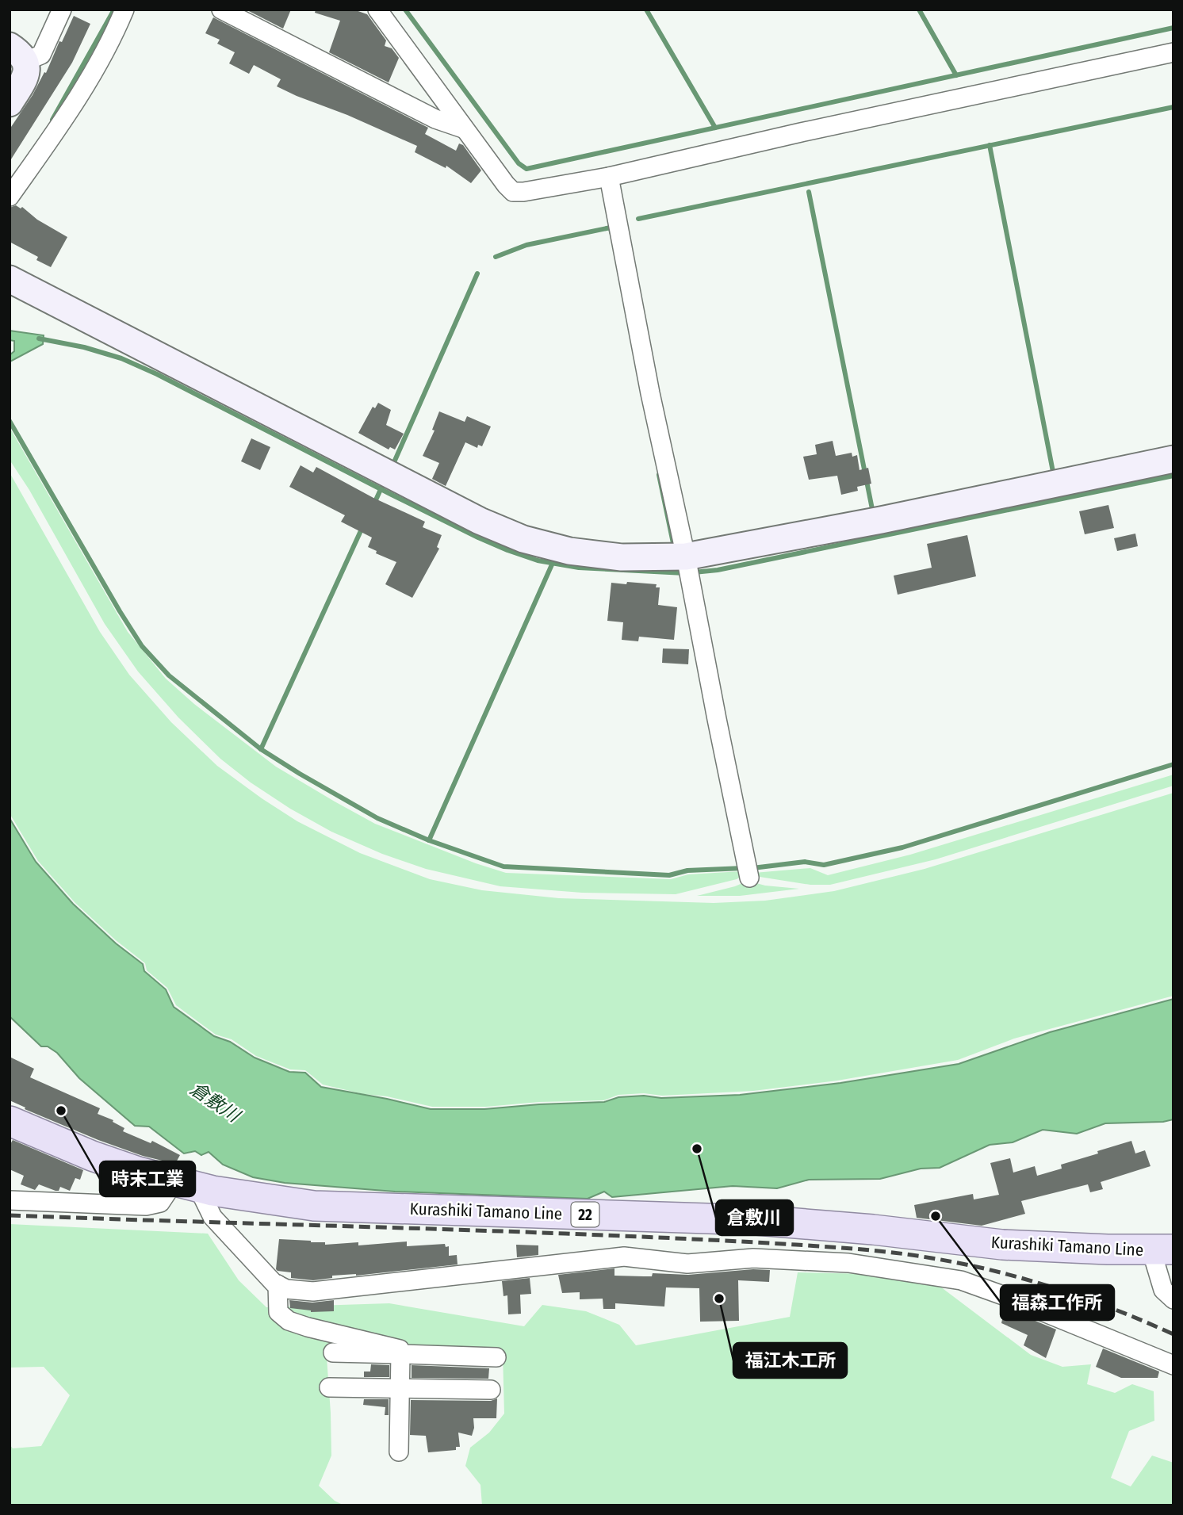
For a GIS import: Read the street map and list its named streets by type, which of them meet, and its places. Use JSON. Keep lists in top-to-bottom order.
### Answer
{
  "streets": {
    "main road": ["Kurashiki Tamano Line", "22"]
  },
  "water": ["倉敷川"],
  "places": [
    "時末工業",
    "倉敷川",
    "福森工作所",
    "福江木工所"
  ]
}
